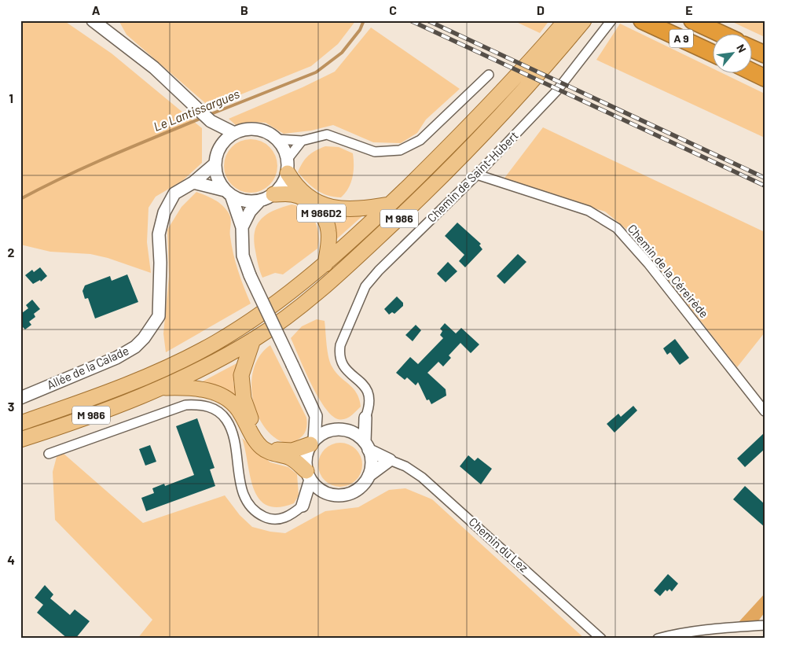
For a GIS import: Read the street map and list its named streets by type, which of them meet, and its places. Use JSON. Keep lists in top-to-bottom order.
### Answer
{
  "streets": {
    "highway": ["A 9"],
    "main road": ["M 986D2", "M 986"],
    "street": [
      "Chemin de Saint-Hubert",
      "Chemin de la Céreirède",
      "Allée de la Calade",
      "Chemin du Lez"
    ]
  },
  "crossings": [
    ["Chemin de Saint-Hubert", "M 986"],
    ["Chemin de Saint-Hubert", "Chemin de la Céreirède"],
    ["Chemin de Saint-Hubert", "Chemin du Lez"],
    ["M 986D2", "M 986"],
    ["M 986D2", "Allée de la Calade"],
    ["M 986", "Allée de la Calade"],
    ["M 986", "Chemin du Lez"]
  ],
  "water": ["Le Lantissargues"],
  "north": "top right",
  "grid": {
    "columns": [
      "A",
      "B",
      "C",
      "D",
      "E"
    ],
    "rows": [
      "1",
      "2",
      "3",
      "4"
    ]
  }
}
